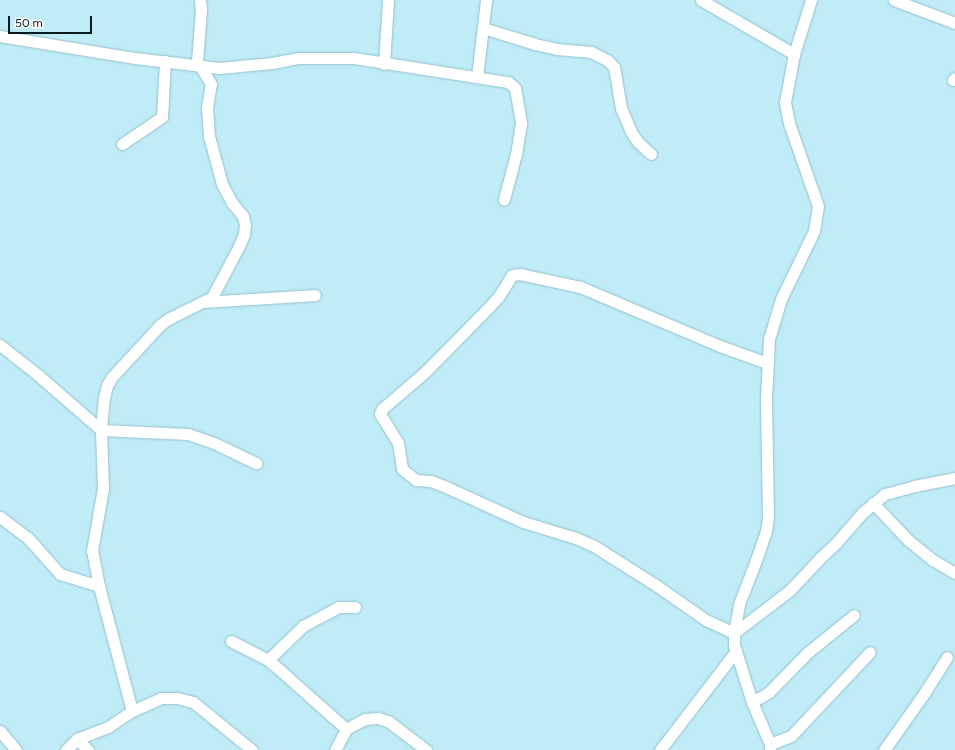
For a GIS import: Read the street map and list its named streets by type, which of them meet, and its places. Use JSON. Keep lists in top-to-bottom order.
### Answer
{
  "scale_bar": "50 m"
}
